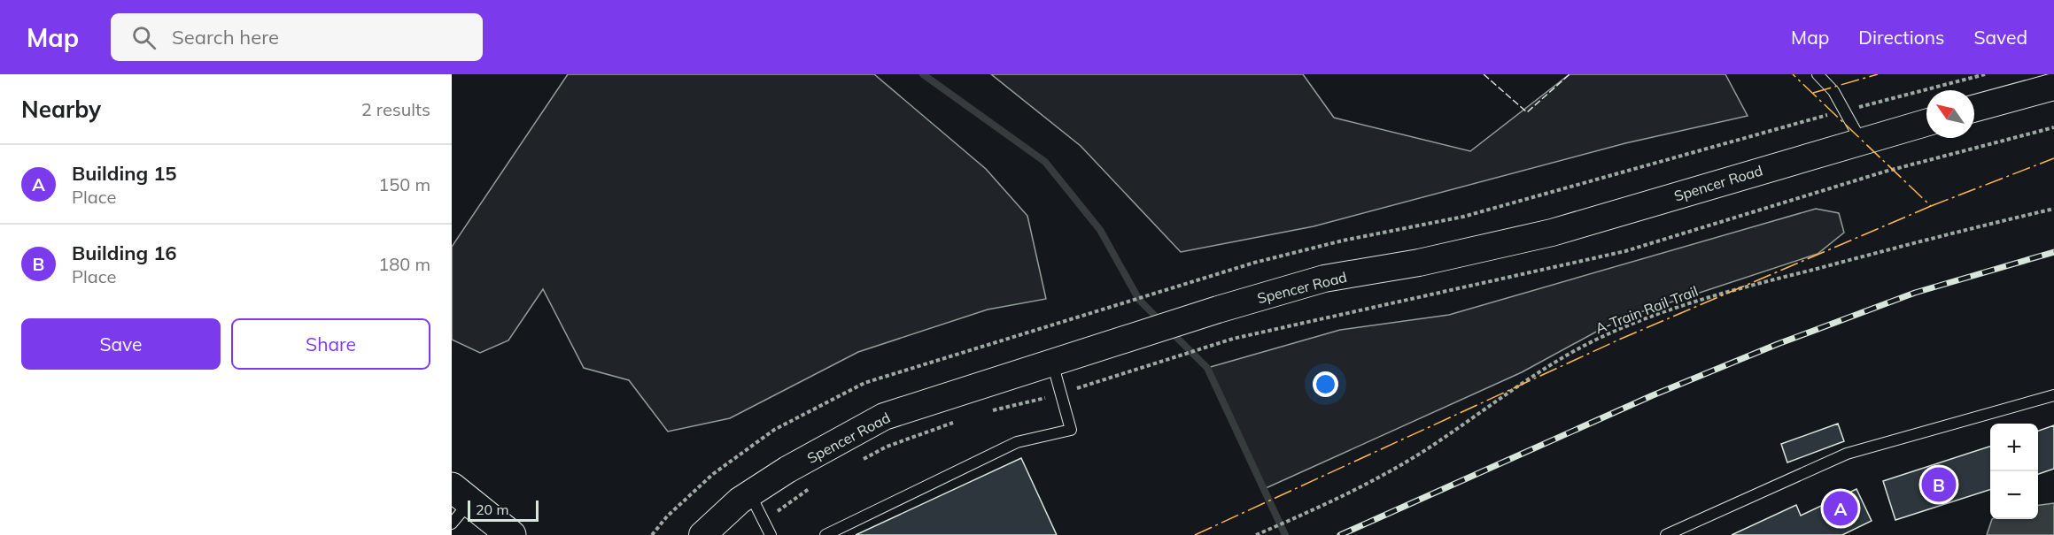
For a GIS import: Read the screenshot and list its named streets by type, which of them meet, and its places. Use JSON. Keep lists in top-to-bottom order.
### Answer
{
  "streets": {
    "street": ["Spencer Road"],
    "path": ["A-Train Rail Trail"]
  },
  "scale_bar": "20 m",
  "north": "top left",
  "page": {
    "header": "Map",
    "search": "Search here",
    "nav": ["Map", "Directions", "Saved"],
    "heading": ["Nearby", "2 results"],
    "list": [
      {
        "mark": "A",
        "name": "Building 15",
        "note": "Place",
        "value": "150 m"
      },
      {
        "mark": "B",
        "name": "Building 16",
        "note": "Place",
        "value": "180 m"
      }
    ],
    "buttons": ["Save", "Share"],
    "map_buttons": ["+", "−"],
    "pins": ["B", "A"],
    "scale": "20 m"
  }
}
